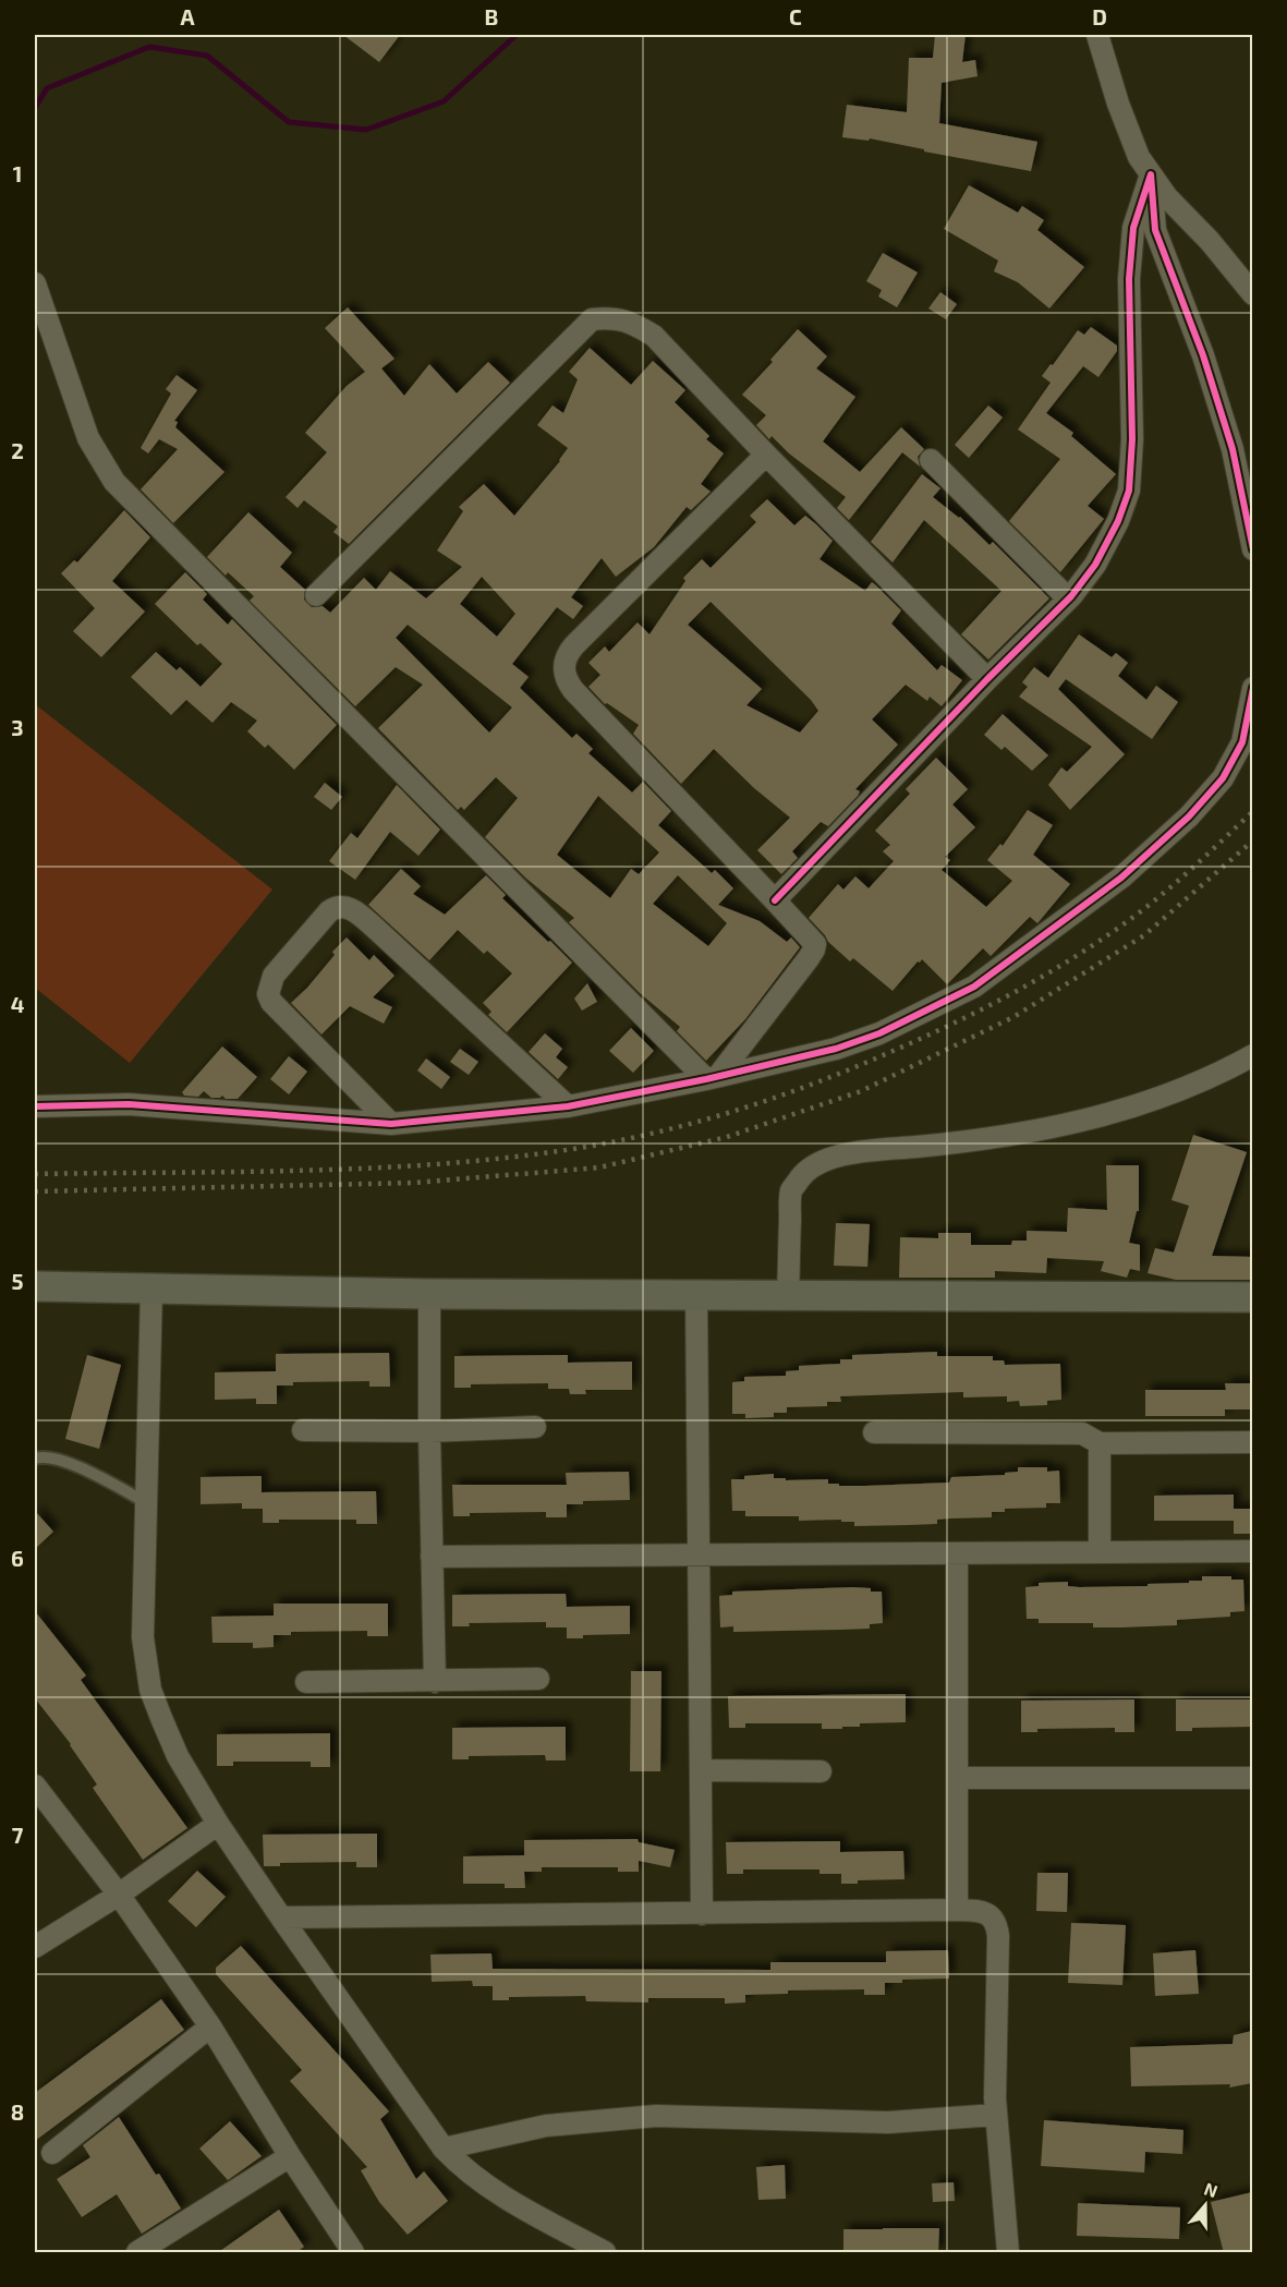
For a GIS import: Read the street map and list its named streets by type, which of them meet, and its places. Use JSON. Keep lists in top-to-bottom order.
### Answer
{
  "north": "top",
  "grid": {
    "columns": [
      "A",
      "B",
      "C",
      "D"
    ],
    "rows": [
      "1",
      "2",
      "3",
      "4",
      "5",
      "6",
      "7",
      "8"
    ]
  }
}
